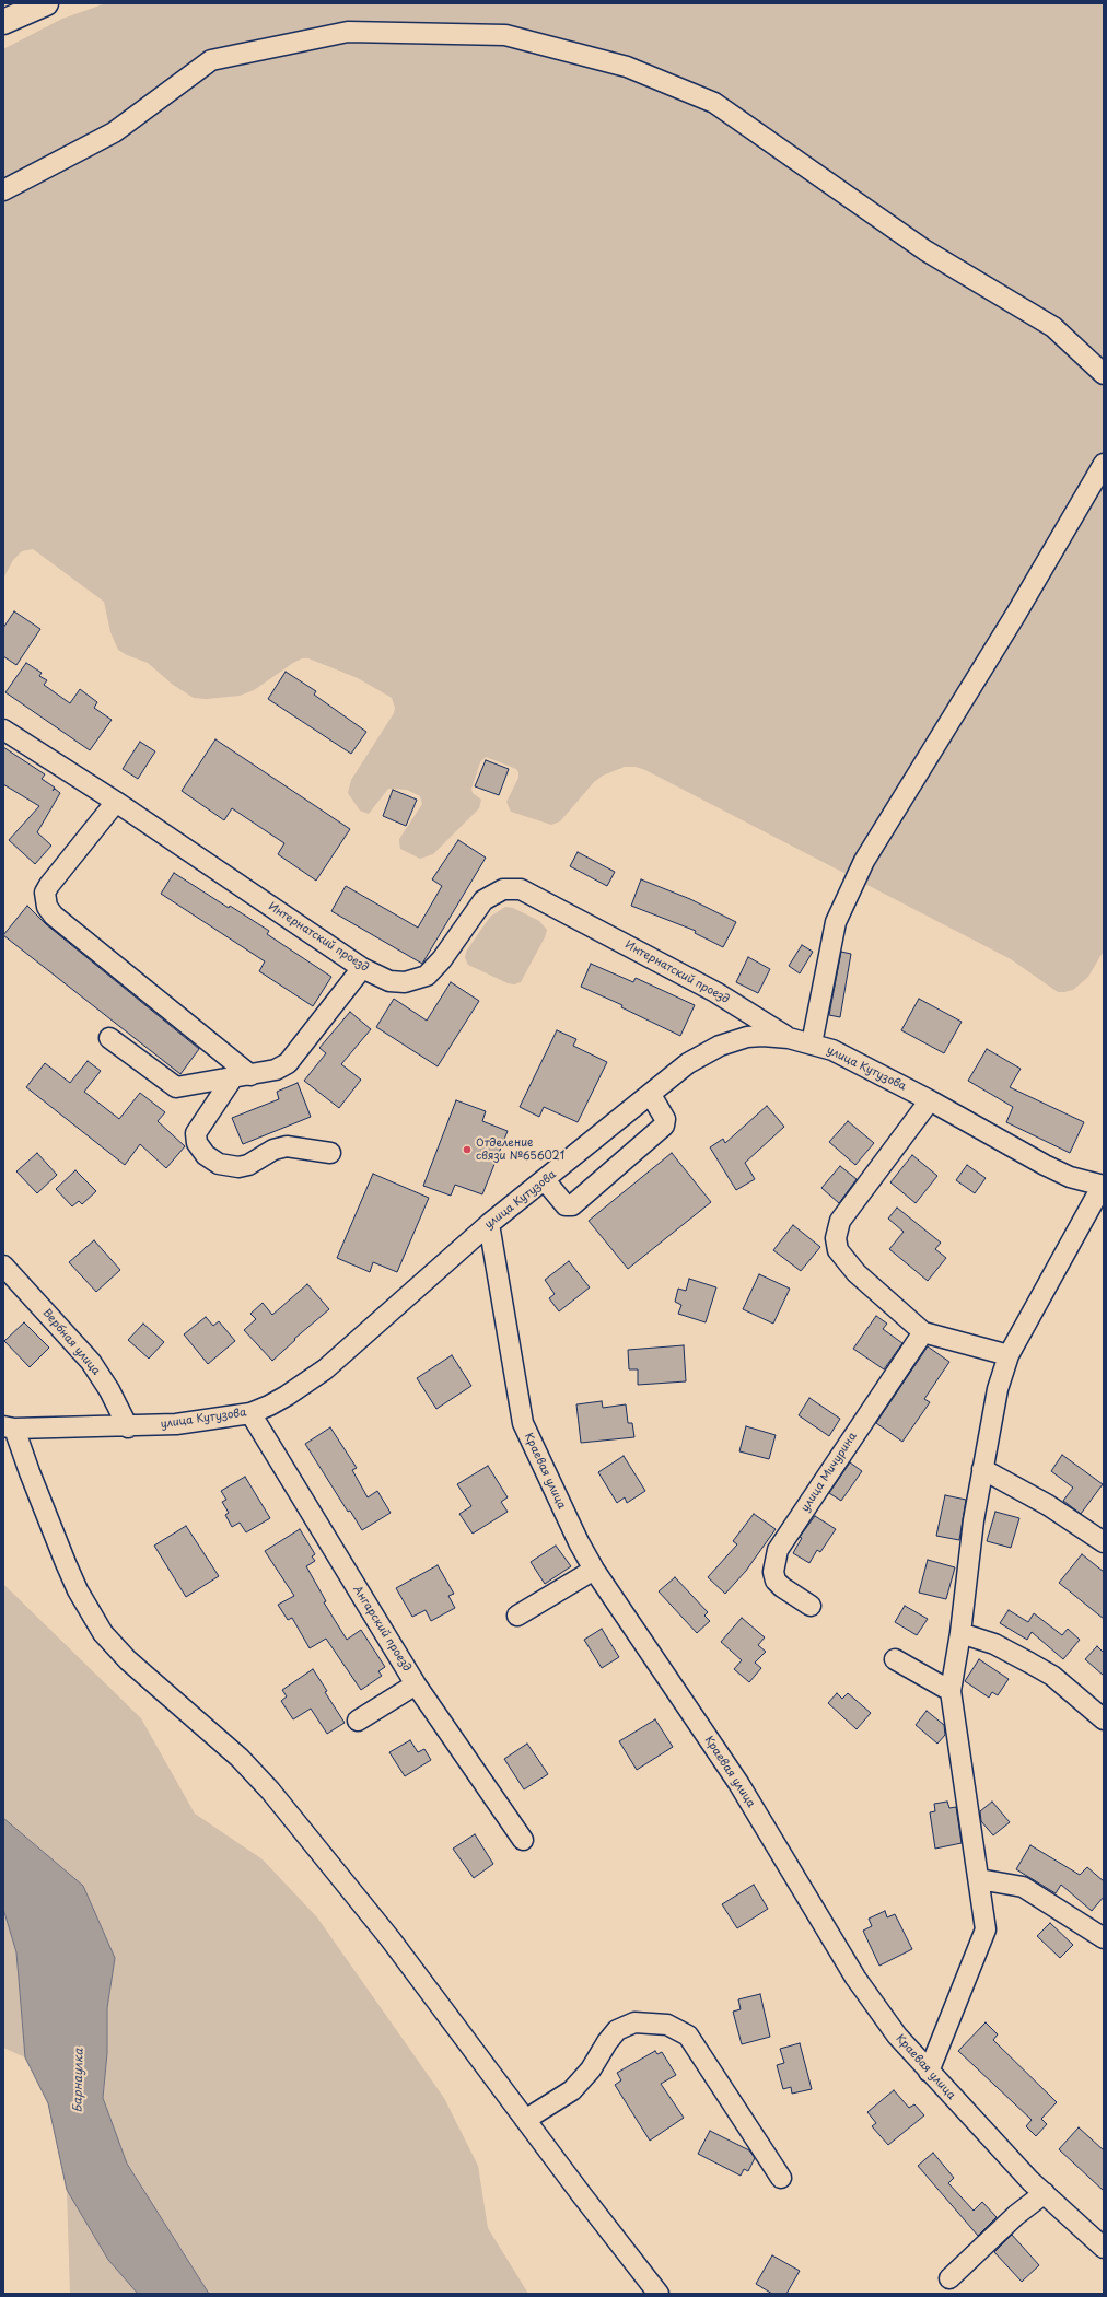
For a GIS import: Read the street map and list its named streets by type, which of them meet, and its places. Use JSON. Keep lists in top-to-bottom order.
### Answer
{
  "streets": {
    "street": [
      "Интернатский проезд",
      "улица Кутузова",
      "Вербная улица",
      "Краевая улица",
      "улица Мичурина",
      "Ангарский проезд"
    ]
  },
  "crossings": [
    ["Интернатский проезд", "улица Кутузова"],
    ["улица Кутузова", "Вербная улица"],
    ["улица Кутузова", "Краевая улица"],
    ["улица Кутузова", "Ангарский проезд"]
  ],
  "water": ["Барнаулка"],
  "places": ["Отделение связи №656021"]
}
